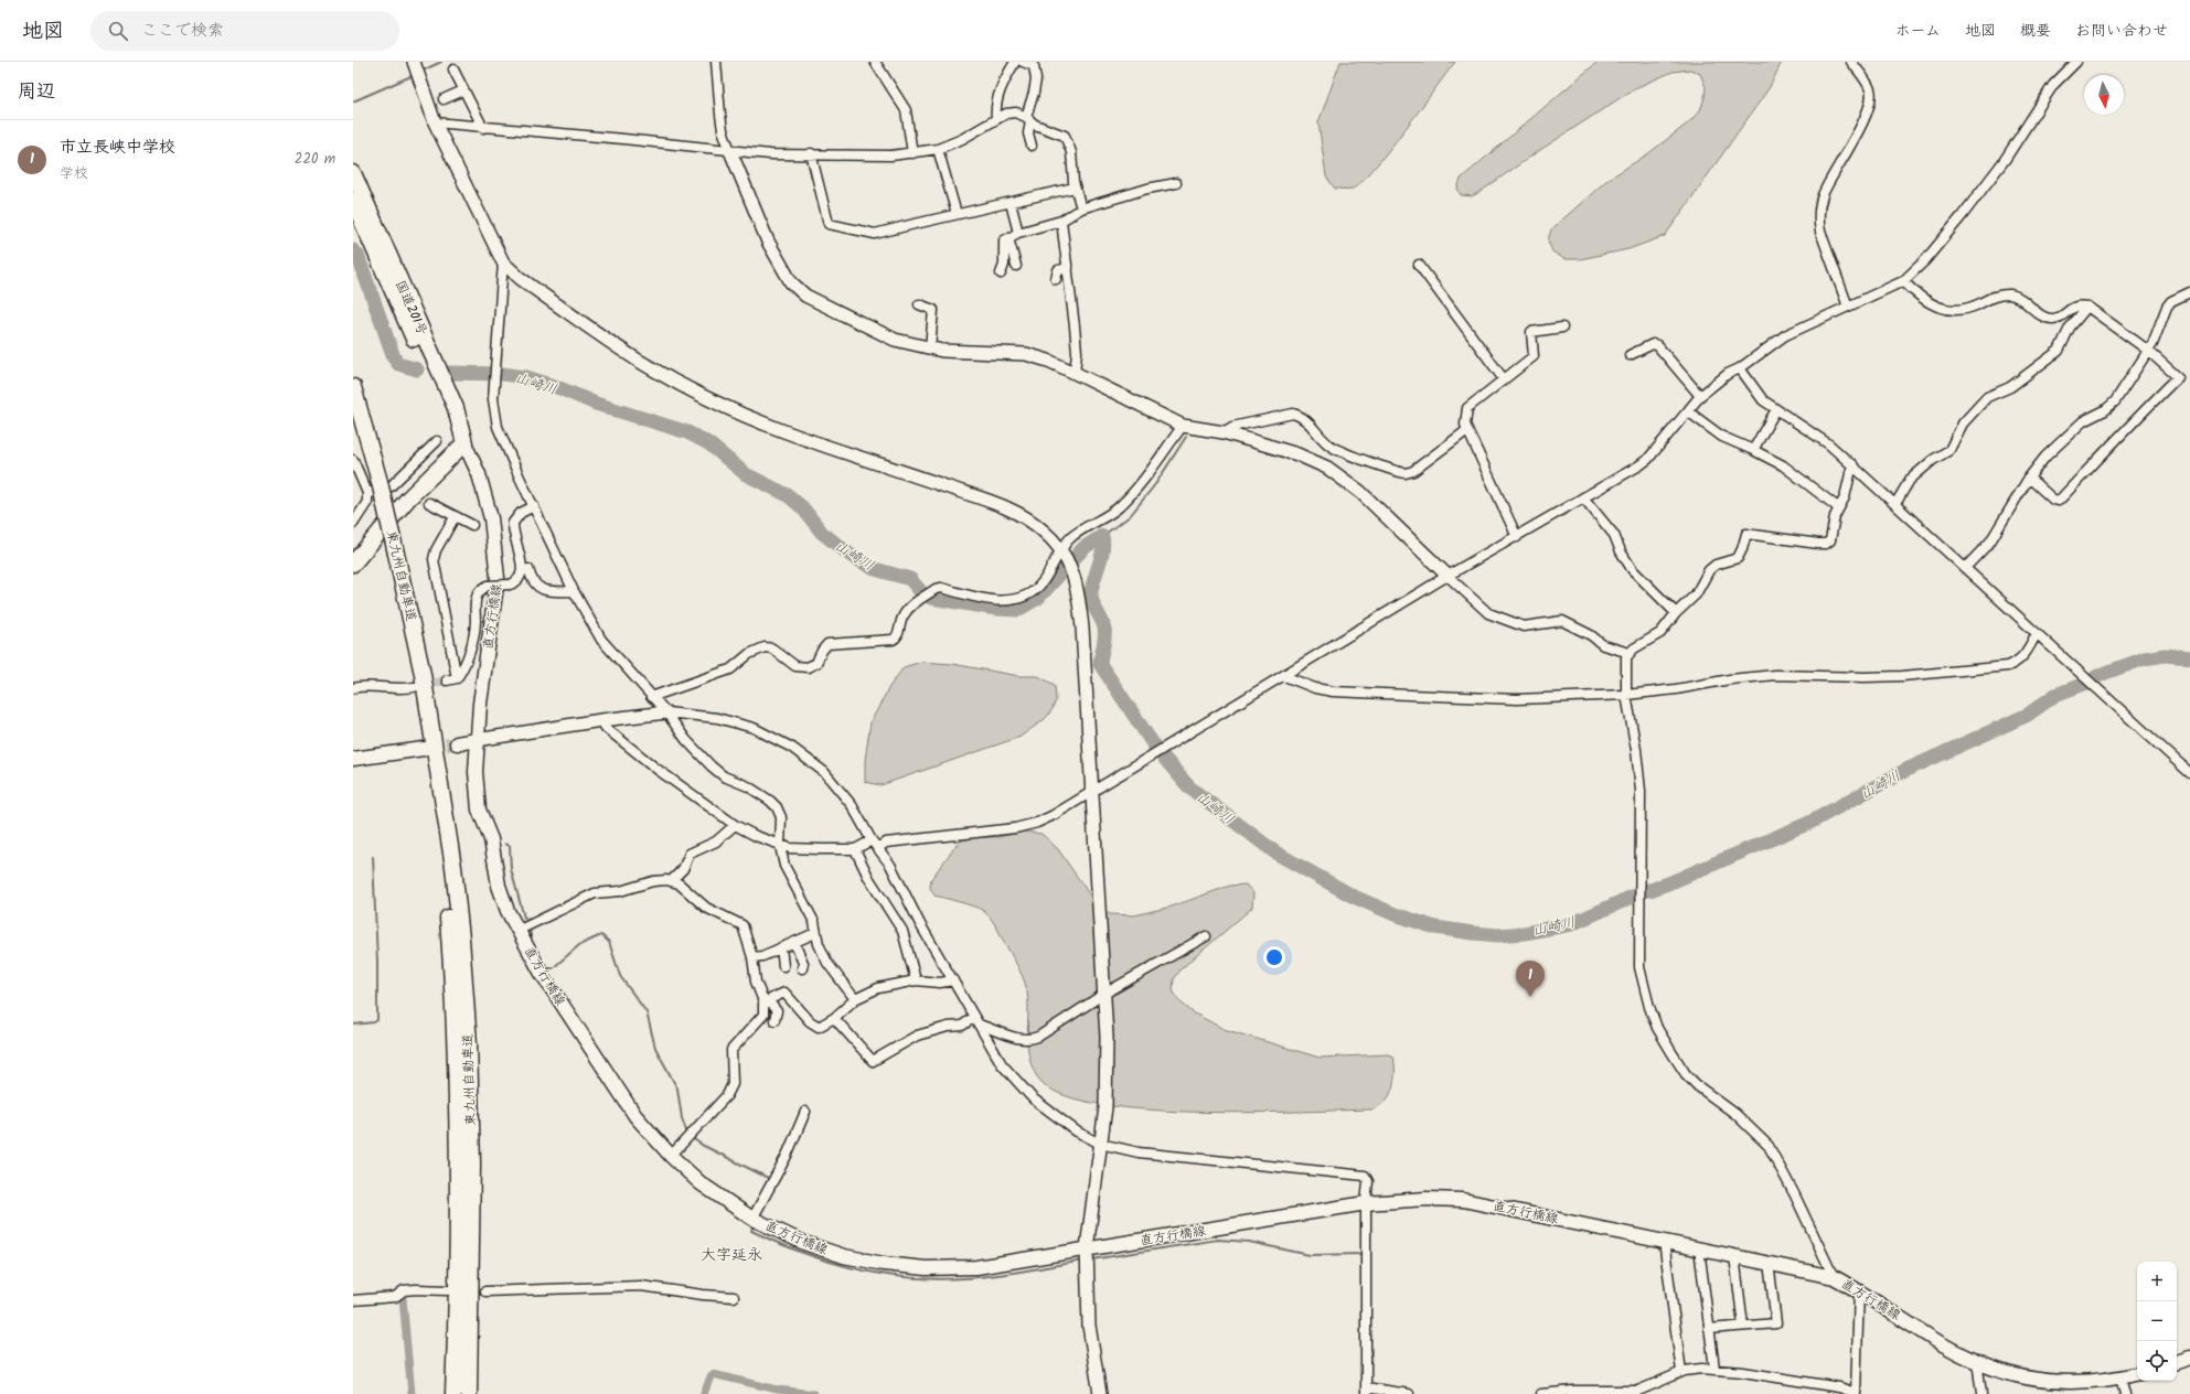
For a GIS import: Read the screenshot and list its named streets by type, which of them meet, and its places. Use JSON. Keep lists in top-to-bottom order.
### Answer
{
  "streets": {
    "highway": ["国道201号", "東九州自動車道"],
    "main road": ["直方行橋線"]
  },
  "crossings": [
    ["国道201号", "直方行橋線"]
  ],
  "districts": ["大字延永"],
  "water": ["山崎川"],
  "north": "bottom",
  "page": {
    "header": "地図",
    "search": "ここで検索",
    "nav": [
      "ホーム",
      "地図",
      "概要",
      "お問い合わせ"
    ],
    "heading": "周辺",
    "list": [
      {
        "mark": "1",
        "name": "市立長峡中学校",
        "note": "学校",
        "value": "220 m"
      }
    ],
    "pins": "1",
    "map_buttons": ["+", "−"]
  }
}
